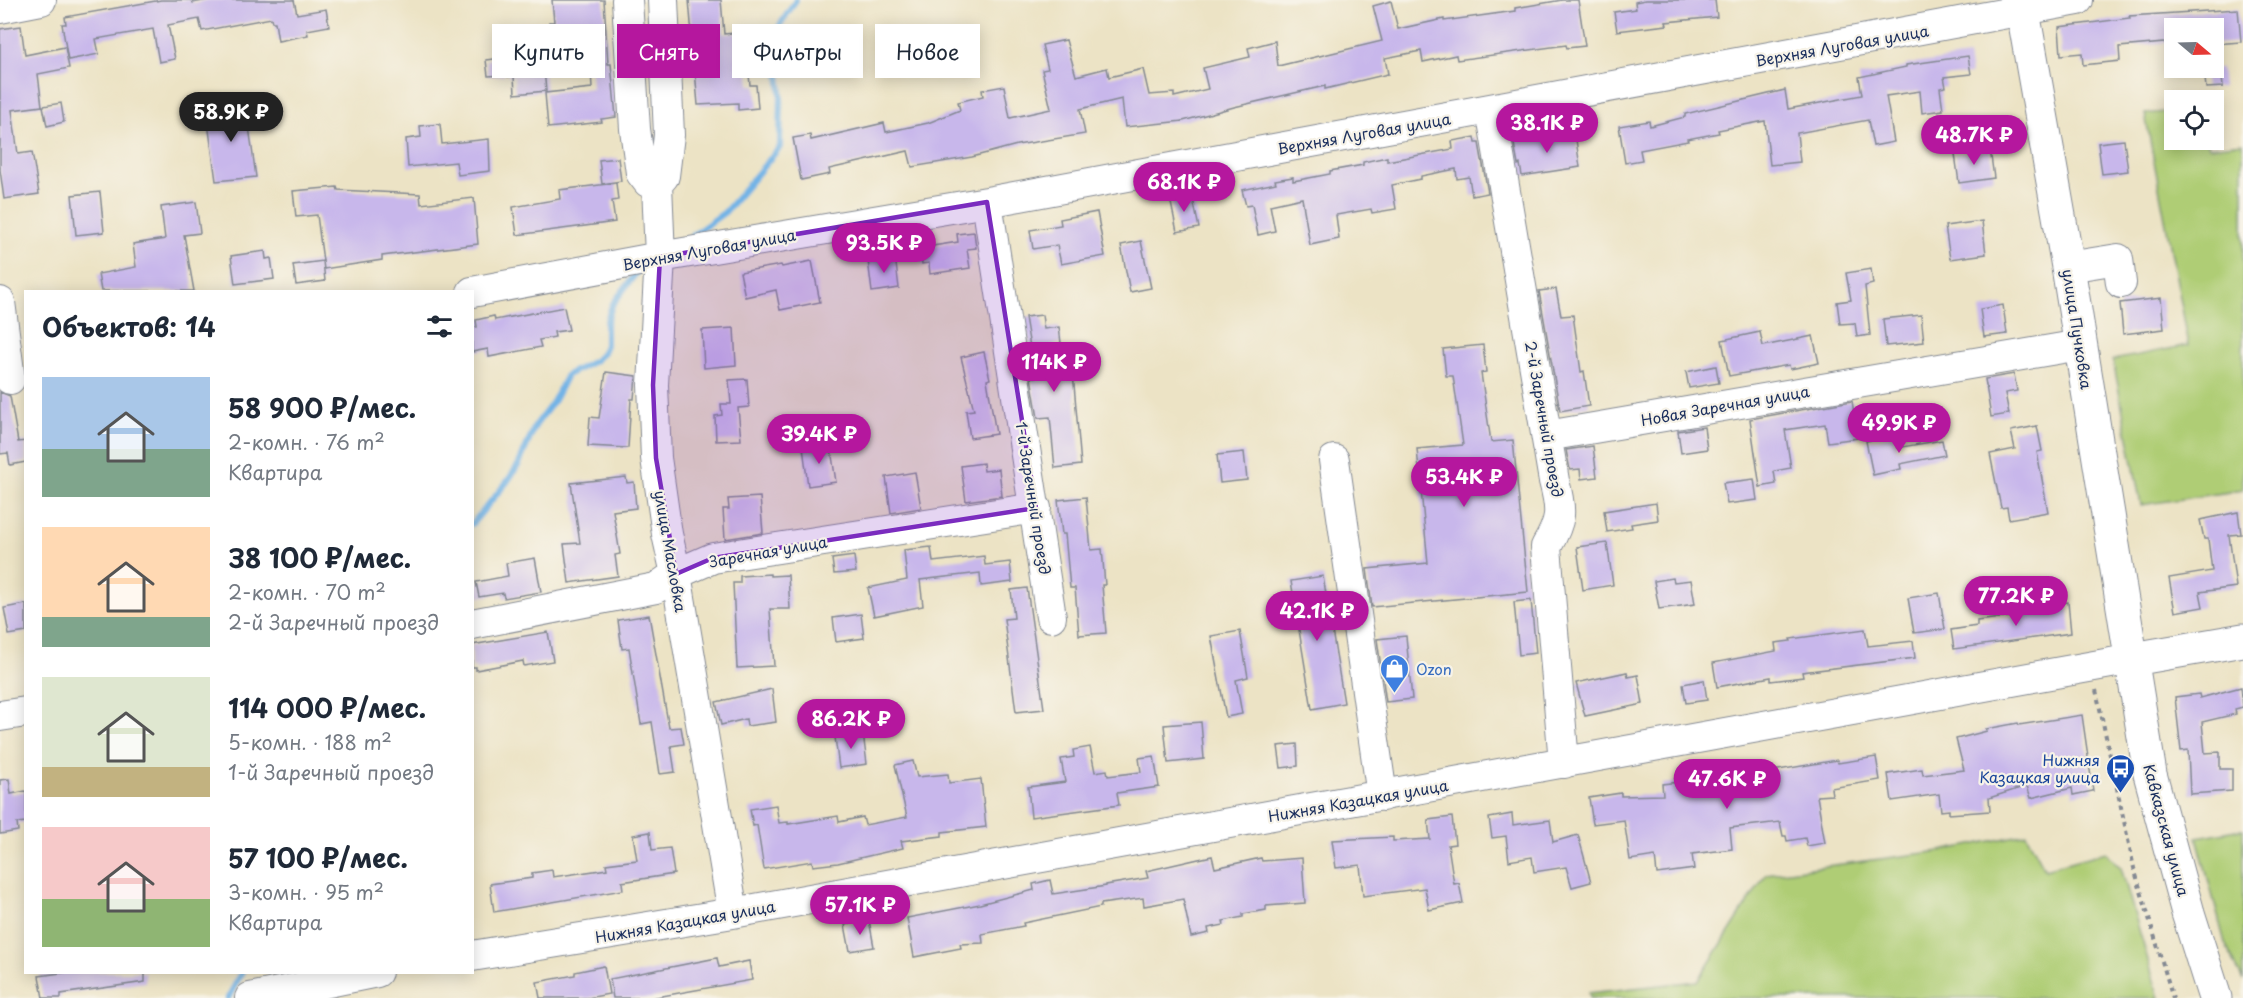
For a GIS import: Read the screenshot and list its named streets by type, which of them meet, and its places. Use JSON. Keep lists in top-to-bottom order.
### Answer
{
  "streets": {
    "main road": ["улица Пучковка", "Нижняя Казацкая улица", "Кавказская улица"],
    "street": [
      "Верхняя Луговая улица",
      "Новая Заречная улица",
      "2-й Заречный проезд",
      "1-й Заречный проезд",
      "улица Масловка",
      "Заречная улица"
    ]
  },
  "crossings": [
    ["Верхняя Луговая улица", "улица Пучковка"],
    ["Верхняя Луговая улица", "2-й Заречный проезд"],
    ["Верхняя Луговая улица", "1-й Заречный проезд"],
    ["Верхняя Луговая улица", "улица Масловка"],
    ["улица Пучковка", "Новая Заречная улица"],
    ["улица Пучковка", "Нижняя Казацкая улица"],
    ["улица Пучковка", "Кавказская улица"],
    ["Новая Заречная улица", "2-й Заречный проезд"],
    ["2-й Заречный проезд", "Нижняя Казацкая улица"],
    ["1-й Заречный проезд", "Заречная улица"],
    ["улица Масловка", "Заречная улица"],
    ["улица Масловка", "Нижняя Казацкая улица"],
    ["Нижняя Казацкая улица", "Кавказская улица"]
  ],
  "places": {
    "shop": ["Ozon"],
    "bus stop": ["Нижняя Казацкая улица"]
  },
  "north": "right",
  "page": {
    "chip": [
      "Купить",
      "Снять",
      "Фильтры",
      "Новое"
    ],
    "price": [
      "58.9K ₽",
      "38.1K ₽",
      "48.7K ₽",
      "68.1K ₽",
      "93.5K ₽",
      "114K ₽",
      "49.9K ₽",
      "39.4K ₽",
      "53.4K ₽",
      "77.2K ₽",
      "42.1K ₽",
      "86.2K ₽",
      "47.6K ₽",
      "57.1K ₽"
    ],
    "heading": "Объектов: 14",
    "list": [
      {
        "name": "58 900 ₽/мес.",
        "note": "2-комн. · 76 m² · Квартира"
      },
      {
        "name": "38 100 ₽/мес.",
        "note": "2-комн. · 70 m² · 2-й Заречный проезд"
      },
      {
        "name": "114 000 ₽/мес.",
        "note": "5-комн. · 188 m² · 1-й Заречный проезд"
      },
      {
        "name": "57 100 ₽/мес.",
        "note": "3-комн. · 95 m² · Квартира"
      }
    ]
  }
}
